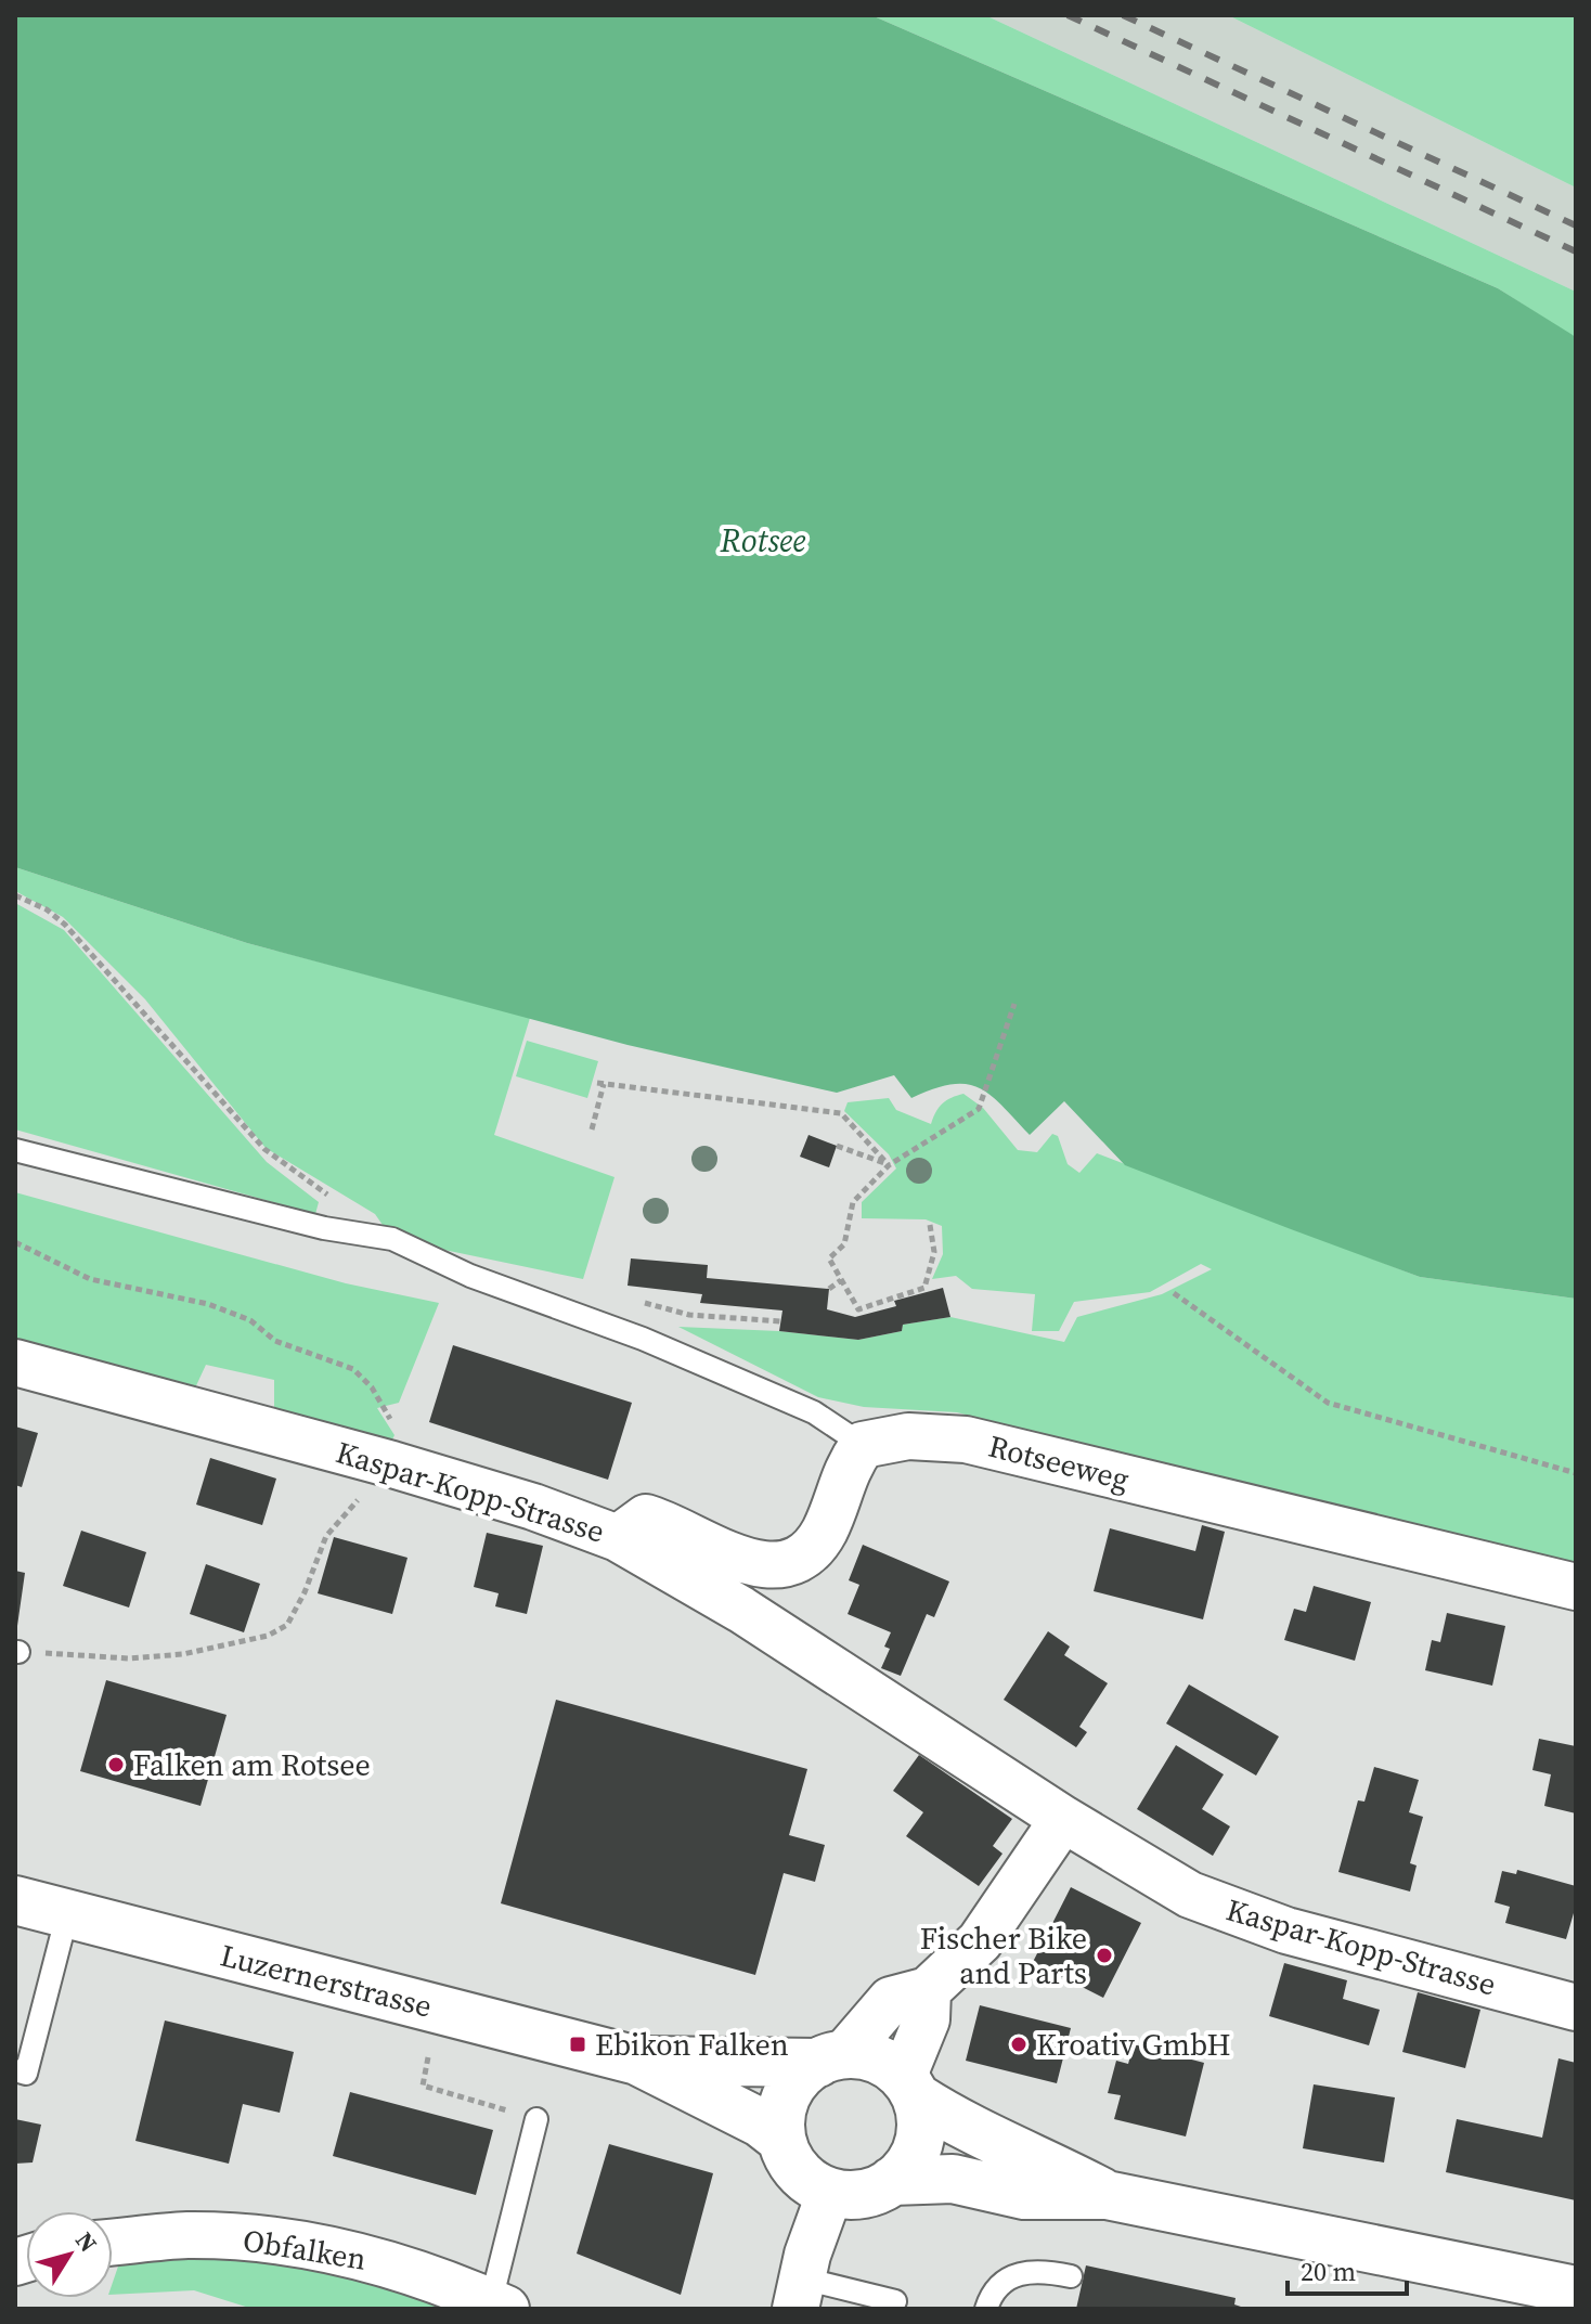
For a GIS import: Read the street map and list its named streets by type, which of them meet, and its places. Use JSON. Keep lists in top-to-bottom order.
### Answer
{
  "streets": {
    "main road": ["Luzernerstrasse"],
    "street": ["Rotseeweg", "Kaspar-Kopp-Strasse", "Obfalken"]
  },
  "water": ["Rotsee"],
  "places": {
    "other": ["Falken am Rotsee", "Fischer Bike and Parts", "Kroativ GmbH"],
    "transit": ["Ebikon Falken"]
  },
  "scale_bar": "20 m",
  "north": "top right"
}
